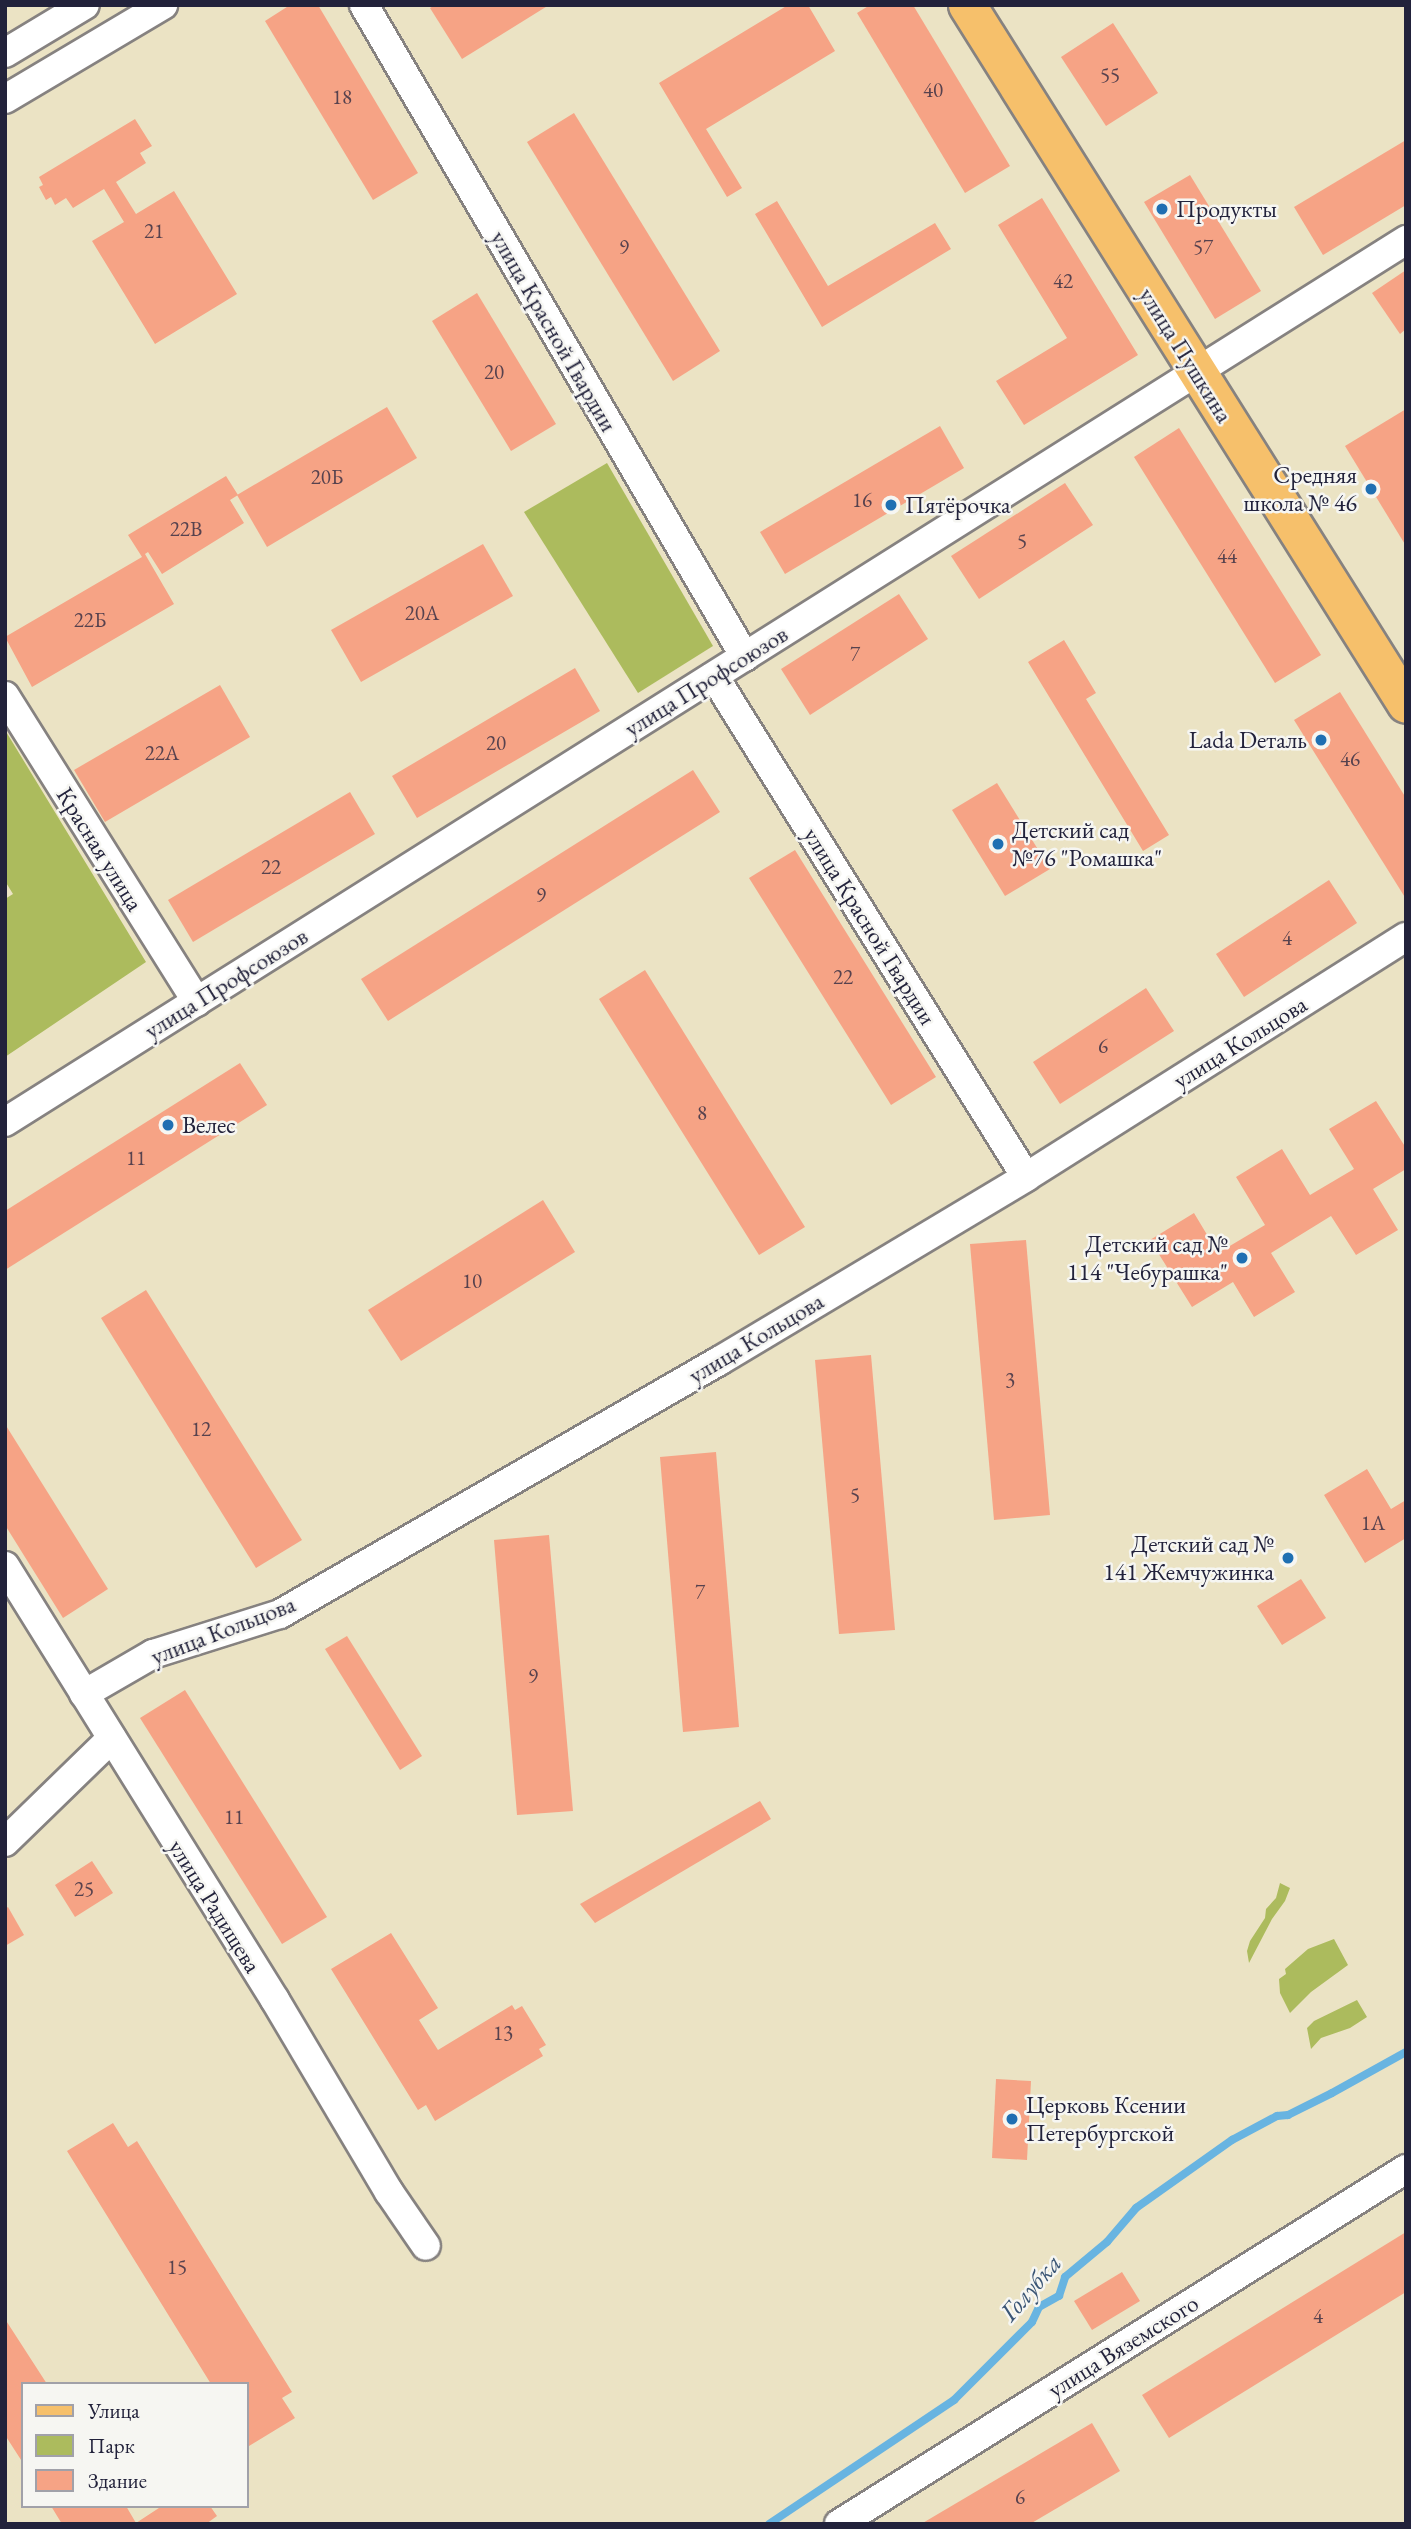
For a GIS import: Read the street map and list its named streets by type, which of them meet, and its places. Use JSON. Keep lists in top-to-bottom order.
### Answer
{
  "streets": {
    "main road": ["улица Пушкина"],
    "street": [
      "улица Красной Гвардии",
      "улица Профсоюзов",
      "Красная улица",
      "улица Кольцова",
      "улица Радищева",
      "улица Вяземского"
    ]
  },
  "crossings": [
    ["улица Красной Гвардии", "улица Профсоюзов"],
    ["улица Красной Гвардии", "улица Кольцова"],
    ["улица Пушкина", "улица Профсоюзов"],
    ["улица Профсоюзов", "Красная улица"],
    ["улица Кольцова", "улица Радищева"]
  ],
  "water": ["Голубка"],
  "places": [
    "Продукты",
    "Средняя школа № 46",
    "Пятёрочка",
    "Lada Dеталь",
    "Детский сад №76 \"Ромашка\"",
    "Велес",
    "Детский сад № 114 \"Чебурашка\"",
    "Детский сад № 141 Жемчужинка",
    "Церковь Ксении Петербургской"
  ],
  "house_numbers": [
    "55",
    "40",
    "18",
    "21",
    "9",
    "57",
    "42",
    "20",
    "20Б",
    "16",
    "22В",
    "5",
    "44",
    "20А",
    "22Б",
    "7",
    "20",
    "22А",
    "46",
    "22",
    "9",
    "4",
    "22",
    "6",
    "8",
    "11",
    "10",
    "3",
    "12",
    "5",
    "1А",
    "7",
    "9",
    "11",
    "25",
    "13",
    "15",
    "4",
    "6"
  ],
  "legend": ["Улица", "Парк", "Здание"]
}
